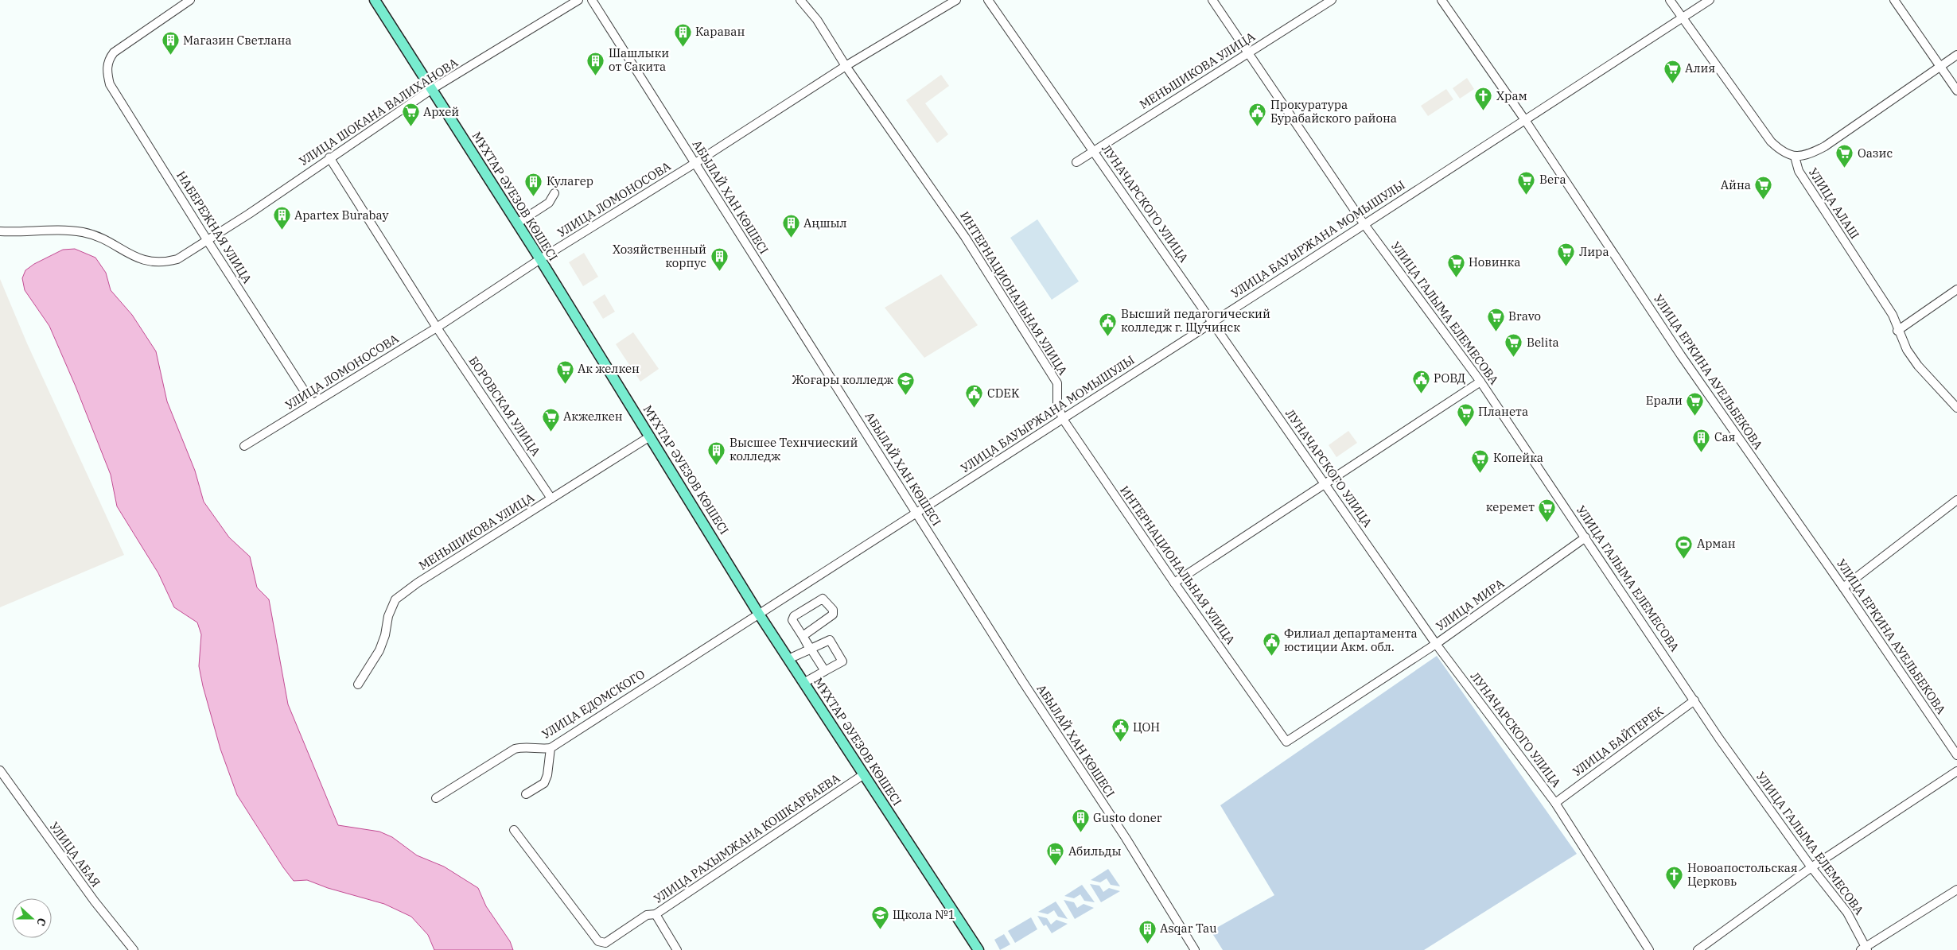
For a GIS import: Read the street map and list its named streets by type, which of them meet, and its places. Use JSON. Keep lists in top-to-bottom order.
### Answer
{
  "streets": {
    "main road": ["МҰХТАР ӘУЕЗОВ КӨШЕСІ"],
    "street": [
      "МЕНЬШИКОВА УЛИЦА",
      "УЛИЦА ШОКАНА ВАЛИХАНОВА",
      "АБЫЛАЙ ХАН КӨШЕСІ",
      "УЛИЦА ЛОМОНОСОВА",
      "ЛУНАЧАРСКОГО УЛИЦА",
      "УЛИЦА АЛАШ",
      "НАБЕРЕЖНАЯ УЛИЦА",
      "УЛИЦА БАУЫРЖАНА МОМЫШУЛЫ",
      "ИНТЕРНАЦИОНАЛЬНАЯ УЛИЦА",
      "УЛИЦА ГАЛЫМА ЕЛЕМЕСОВА",
      "УЛИЦА ЕРКИНА АУЕЛЬБЕКОВА",
      "БОРОВСКАЯ УЛИЦА",
      "УЛИЦА МИРА",
      "УЛИЦА ЕДОМСКОГО",
      "УЛИЦА БАЙТЕРЕК",
      "УЛИЦА РАХЫМЖАНА КОШКАРБАЕВА",
      "УЛИЦА АБАЯ"
    ]
  },
  "crossings": [
    ["МЕНЬШИКОВА УЛИЦА", "МҰХТАР ӘУЕЗОВ КӨШЕСІ"],
    ["МЕНЬШИКОВА УЛИЦА", "ЛУНАЧАРСКОГО УЛИЦА"],
    ["МЕНЬШИКОВА УЛИЦА", "УЛИЦА ГАЛЫМА ЕЛЕМЕСОВА"],
    ["МЕНЬШИКОВА УЛИЦА", "БОРОВСКАЯ УЛИЦА"],
    ["УЛИЦА ШОКАНА ВАЛИХАНОВА", "МҰХТАР ӘУЕЗОВ КӨШЕСІ"],
    ["УЛИЦА ШОКАНА ВАЛИХАНОВА", "НАБЕРЕЖНАЯ УЛИЦА"],
    ["УЛИЦА ШОКАНА ВАЛИХАНОВА", "БОРОВСКАЯ УЛИЦА"],
    ["МҰХТАР ӘУЕЗОВ КӨШЕСІ", "УЛИЦА ЛОМОНОСОВА"],
    ["МҰХТАР ӘУЕЗОВ КӨШЕСІ", "УЛИЦА БАУЫРЖАНА МОМЫШУЛЫ"],
    ["МҰХТАР ӘУЕЗОВ КӨШЕСІ", "УЛИЦА ЕДОМСКОГО"],
    ["МҰХТАР ӘУЕЗОВ КӨШЕСІ", "УЛИЦА РАХЫМЖАНА КОШКАРБАЕВА"],
    ["АБЫЛАЙ ХАН КӨШЕСІ", "УЛИЦА ЛОМОНОСОВА"],
    ["АБЫЛАЙ ХАН КӨШЕСІ", "УЛИЦА БАУЫРЖАНА МОМЫШУЛЫ"],
    ["УЛИЦА ЛОМОНОСОВА", "НАБЕРЕЖНАЯ УЛИЦА"],
    ["УЛИЦА ЛОМОНОСОВА", "ИНТЕРНАЦИОНАЛЬНАЯ УЛИЦА"],
    ["УЛИЦА ЛОМОНОСОВА", "БОРОВСКАЯ УЛИЦА"],
    ["ЛУНАЧАРСКОГО УЛИЦА", "УЛИЦА БАУЫРЖАНА МОМЫШУЛЫ"],
    ["ЛУНАЧАРСКОГО УЛИЦА", "УЛИЦА МИРА"],
    ["ЛУНАЧАРСКОГО УЛИЦА", "УЛИЦА БАЙТЕРЕК"],
    ["УЛИЦА БАУЫРЖАНА МОМЫШУЛЫ", "ИНТЕРНАЦИОНАЛЬНАЯ УЛИЦА"],
    ["УЛИЦА БАУЫРЖАНА МОМЫШУЛЫ", "УЛИЦА ГАЛЫМА ЕЛЕМЕСОВА"],
    ["УЛИЦА БАУЫРЖАНА МОМЫШУЛЫ", "УЛИЦА ЕРКИНА АУЕЛЬБЕКОВА"],
    ["УЛИЦА БАУЫРЖАНА МОМЫШУЛЫ", "УЛИЦА ЕДОМСКОГО"],
    ["ИНТЕРНАЦИОНАЛЬНАЯ УЛИЦА", "УЛИЦА МИРА"],
    ["УЛИЦА ГАЛЫМА ЕЛЕМЕСОВА", "УЛИЦА МИРА"],
    ["УЛИЦА ГАЛЫМА ЕЛЕМЕСОВА", "УЛИЦА БАЙТЕРЕК"]
  ],
  "places": {
    "building": [
      "Караван",
      "Магазин Светлана",
      "Шашлыки от Сакита",
      "Кулагер",
      "Apartex Burabay",
      "Аңшыл",
      "Хозяйственный корпус",
      "Сая",
      "Высшее Технчиеский колледж",
      "Gusto doner",
      "Asqar Tau"
    ],
    "supermarket": [
      "Алия",
      "Архей",
      "Оазис",
      "Вега",
      "Айна",
      "Лира",
      "Новинка",
      "Bravo",
      "Belita",
      "Ак желкен",
      "Ерали",
      "Планета",
      "Акжелкен",
      "Копейка",
      "керемет"
    ],
    "church": ["Храм", "Новоапостольская Церковь"],
    "public building": [
      "Прокуратура Бурабайского района",
      "Высший педагогический колледж г. Щучинск",
      "РОВД",
      "CDEK",
      "Филиал департамента юстиции Акм. обл.",
      "ЦОН"
    ],
    "school or university": ["Жоғары колледж", "Щкола №1"],
    "sports": ["Арман"],
    "hotel": ["Абильды"]
  },
  "north": "right"
}
